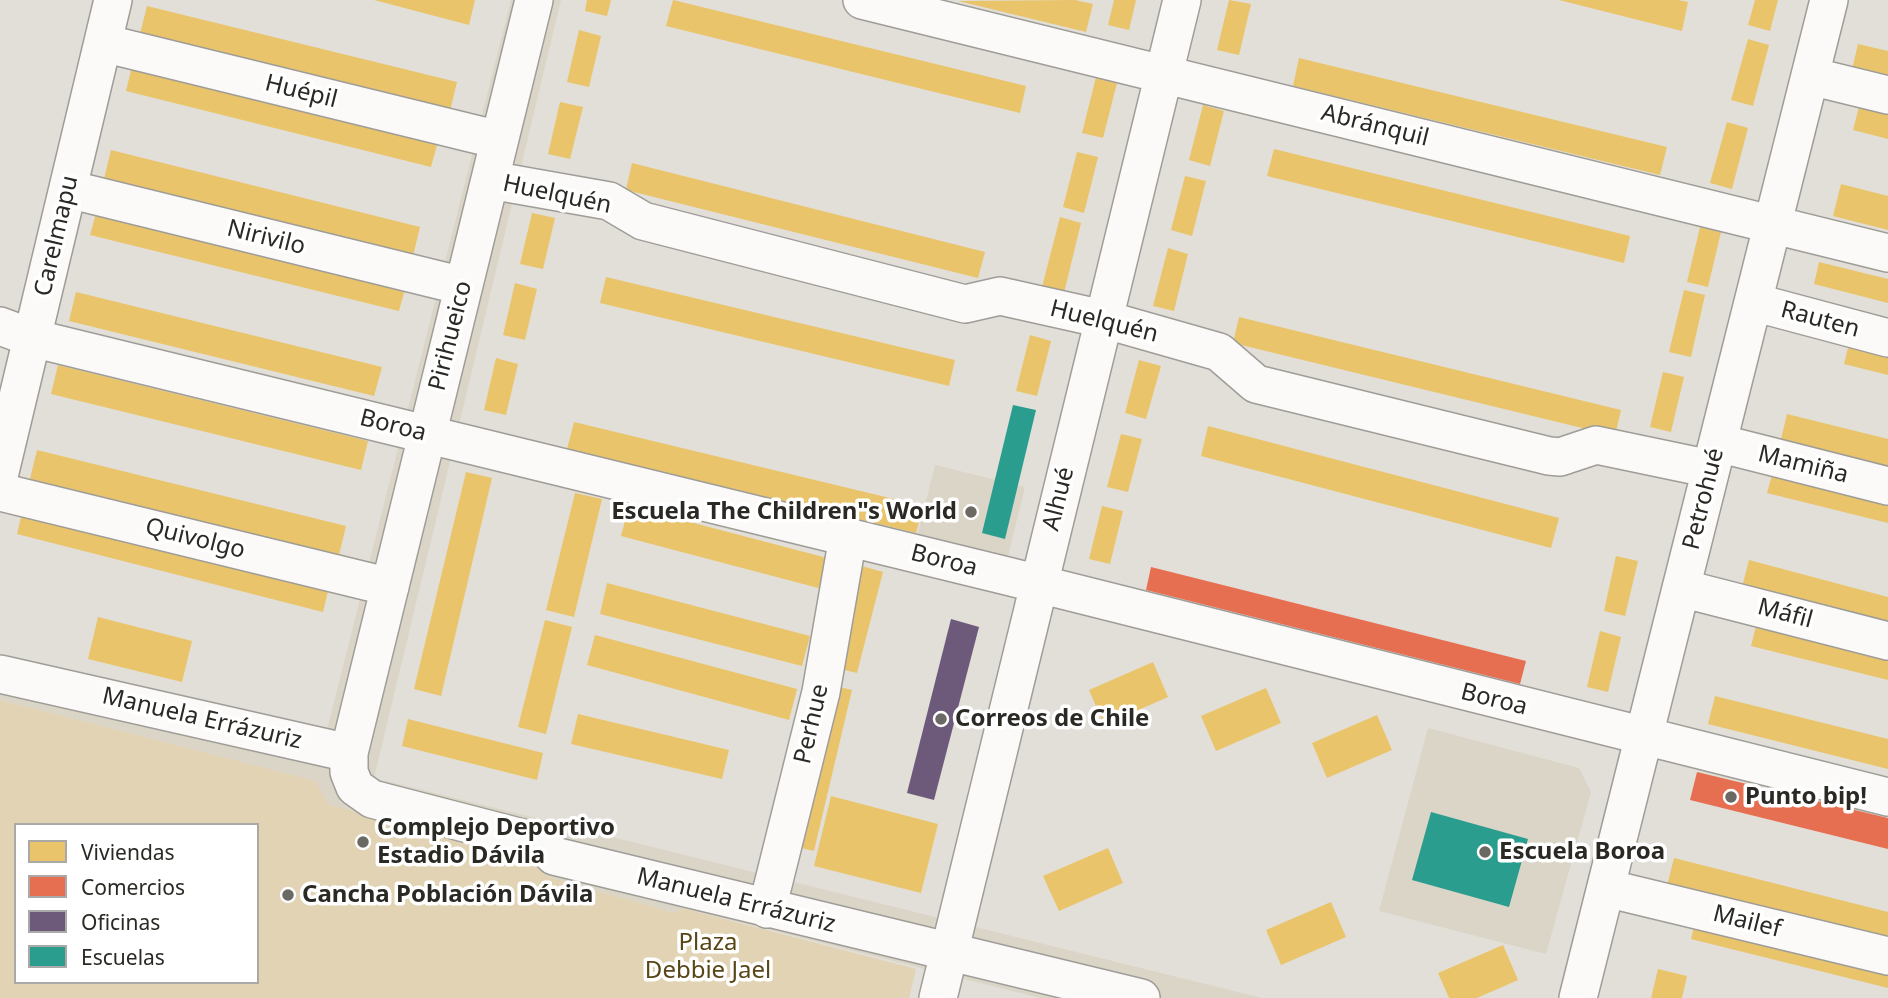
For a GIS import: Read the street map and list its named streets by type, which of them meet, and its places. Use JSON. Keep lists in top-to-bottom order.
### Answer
{
  "streets": {
    "street": [
      "Huépil",
      "Abránquil",
      "Huelquén",
      "Carelmapu",
      "Nirivilo",
      "Rauten",
      "Pirihueico",
      "Boroa",
      "Mamiña",
      "Alhué",
      "Petrohué",
      "Quivolgo",
      "Máfil",
      "Manuela Errázuriz",
      "Perhue",
      "Mailef"
    ]
  },
  "crossings": [
    ["Huépil", "Carelmapu"],
    ["Huépil", "Pirihueico"],
    ["Abránquil", "Alhué"],
    ["Abránquil", "Petrohué"],
    ["Huelquén", "Pirihueico"],
    ["Huelquén", "Mamiña"],
    ["Huelquén", "Alhué"],
    ["Huelquén", "Petrohué"],
    ["Carelmapu", "Nirivilo"],
    ["Carelmapu", "Boroa"],
    ["Nirivilo", "Pirihueico"],
    ["Rauten", "Petrohué"],
    ["Pirihueico", "Boroa"],
    ["Pirihueico", "Quivolgo"],
    ["Pirihueico", "Manuela Errázuriz"],
    ["Boroa", "Alhué"],
    ["Boroa", "Petrohué"],
    ["Boroa", "Perhue"],
    ["Mamiña", "Petrohué"],
    ["Alhué", "Manuela Errázuriz"],
    ["Petrohué", "Máfil"],
    ["Petrohué", "Mailef"],
    ["Manuela Errázuriz", "Perhue"]
  ],
  "parks": ["Plaza Debbie Jael"],
  "places": [
    "Escuela The Children\"s World",
    "Correos de Chile",
    "Punto bip!",
    "Complejo Deportivo Estadio Dávila",
    "Escuela Boroa",
    "Cancha Población Dávila"
  ],
  "legend": [
    "Viviendas",
    "Comercios",
    "Oficinas",
    "Escuelas"
  ]
}
